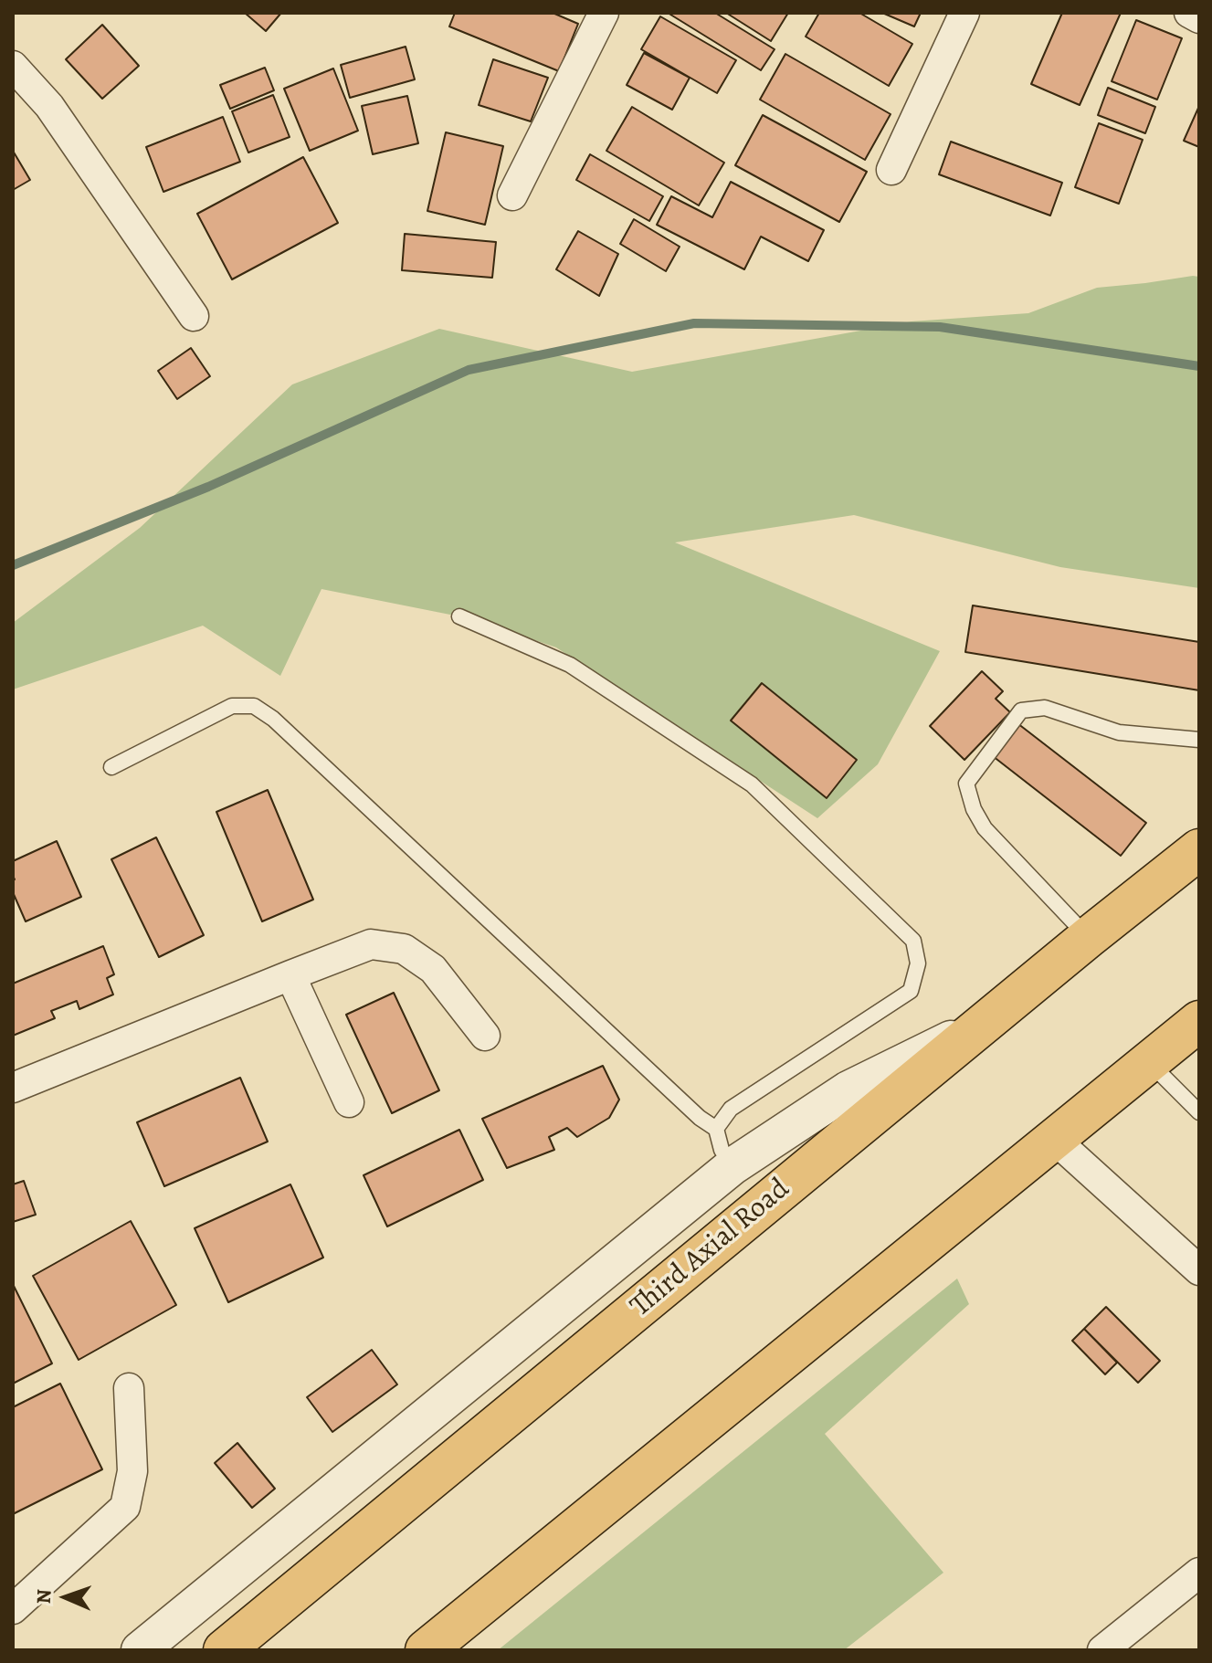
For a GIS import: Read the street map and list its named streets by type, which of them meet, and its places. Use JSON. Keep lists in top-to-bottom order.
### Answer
{
  "streets": {
    "highway": ["Third Axial Road"]
  },
  "north": "left"
}
